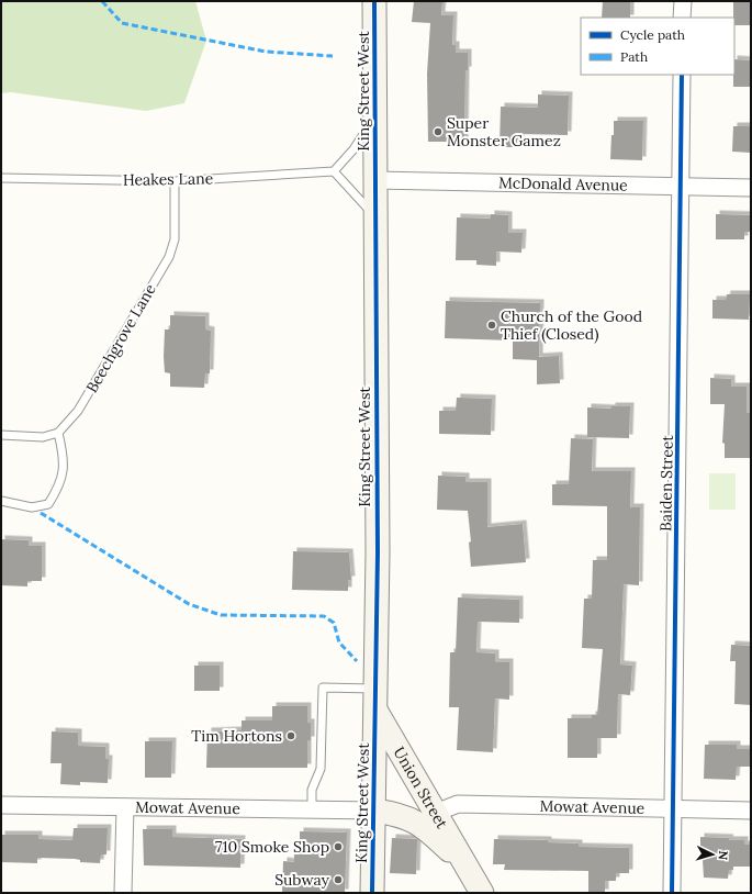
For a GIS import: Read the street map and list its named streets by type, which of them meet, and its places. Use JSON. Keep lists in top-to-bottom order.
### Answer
{
  "streets": {
    "main road": ["King Street West", "Union Street"],
    "street": ["McDonald Avenue", "Baiden Street", "Mowat Avenue"],
    "lane": ["Heakes Lane", "Beechgrove Lane"]
  },
  "crossings": [
    ["King Street West", "McDonald Avenue"],
    ["King Street West", "Union Street"],
    ["King Street West", "Mowat Avenue"],
    ["Heakes Lane", "Beechgrove Lane"],
    ["McDonald Avenue", "Baiden Street"],
    ["Baiden Street", "Mowat Avenue"],
    ["Union Street", "Mowat Avenue"]
  ],
  "places": [
    "Super Monster Gamez",
    "Church of the Good Thief (Closed)",
    "Tim Hortons",
    "710 Smoke Shop",
    "Subway"
  ],
  "legend": ["Cycle path", "Path"],
  "north": "right"
}
